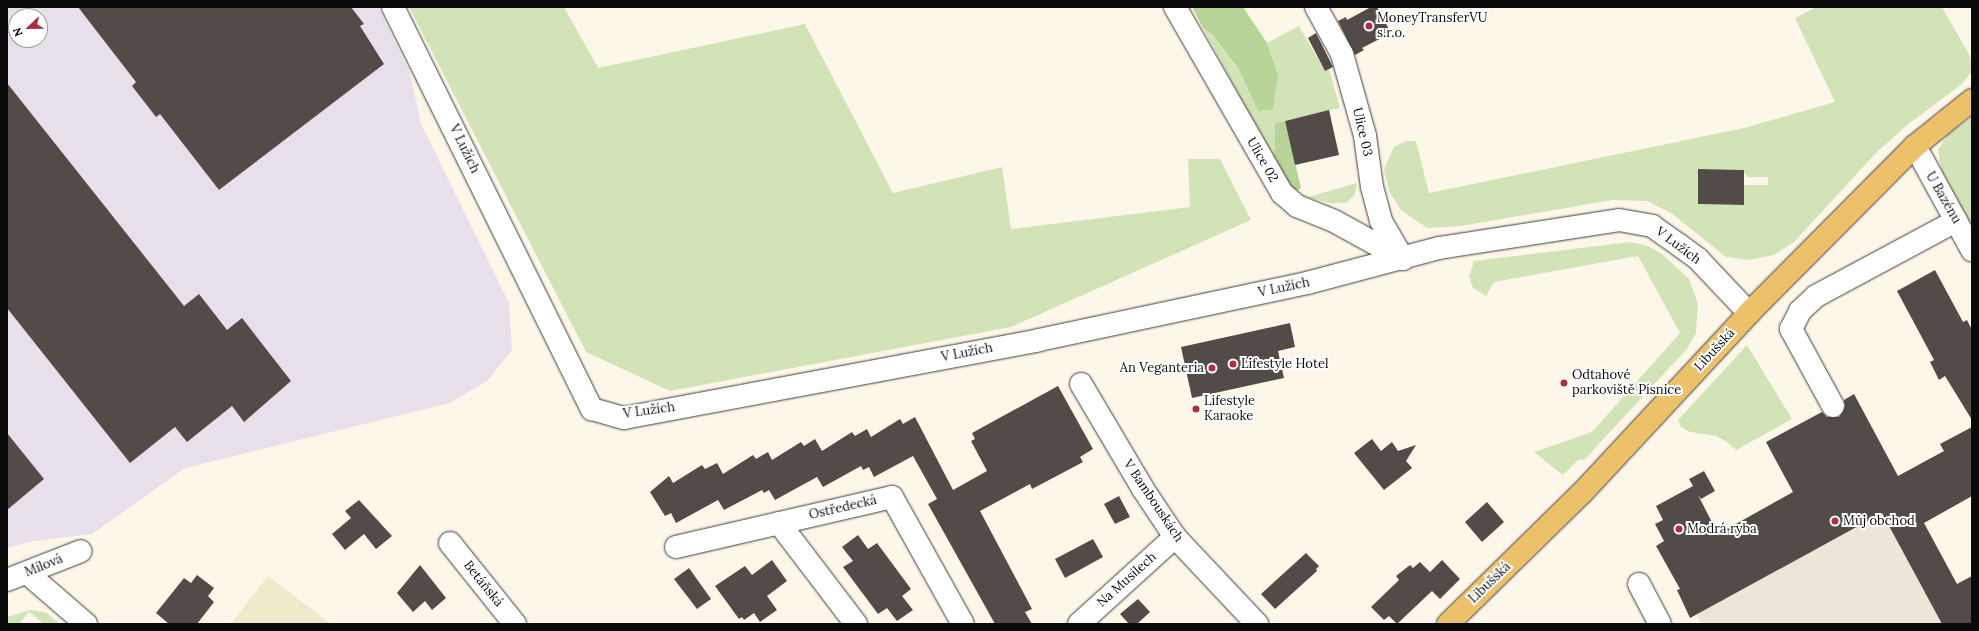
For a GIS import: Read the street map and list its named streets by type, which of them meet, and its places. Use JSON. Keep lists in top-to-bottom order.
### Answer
{
  "streets": {
    "main road": ["Libušská"],
    "street": [
      "Ulice 03",
      "V Lužích",
      "Ulice 02",
      "U Bazénu",
      "V Bambouskách",
      "Ostředecká",
      "Mílová",
      "Na Musilech",
      "Betáňská"
    ]
  },
  "crossings": [
    ["Ulice 03", "V Lužích"],
    ["Ulice 03", "Ulice 02"],
    ["V Lužích", "Ulice 02"],
    ["V Lužích", "Libušská"],
    ["U Bazénu", "Libušská"],
    ["V Bambouskách", "Na Musilech"]
  ],
  "places": [
    "MoneyTransferVU s.r.o.",
    "Lifestyle Hotel",
    "An Veganteria",
    "Odtahové parkoviště Písnice",
    "Lifestyle Karaoke",
    "Můj obchod",
    "Modrá ryba"
  ],
  "north": "left"
}
